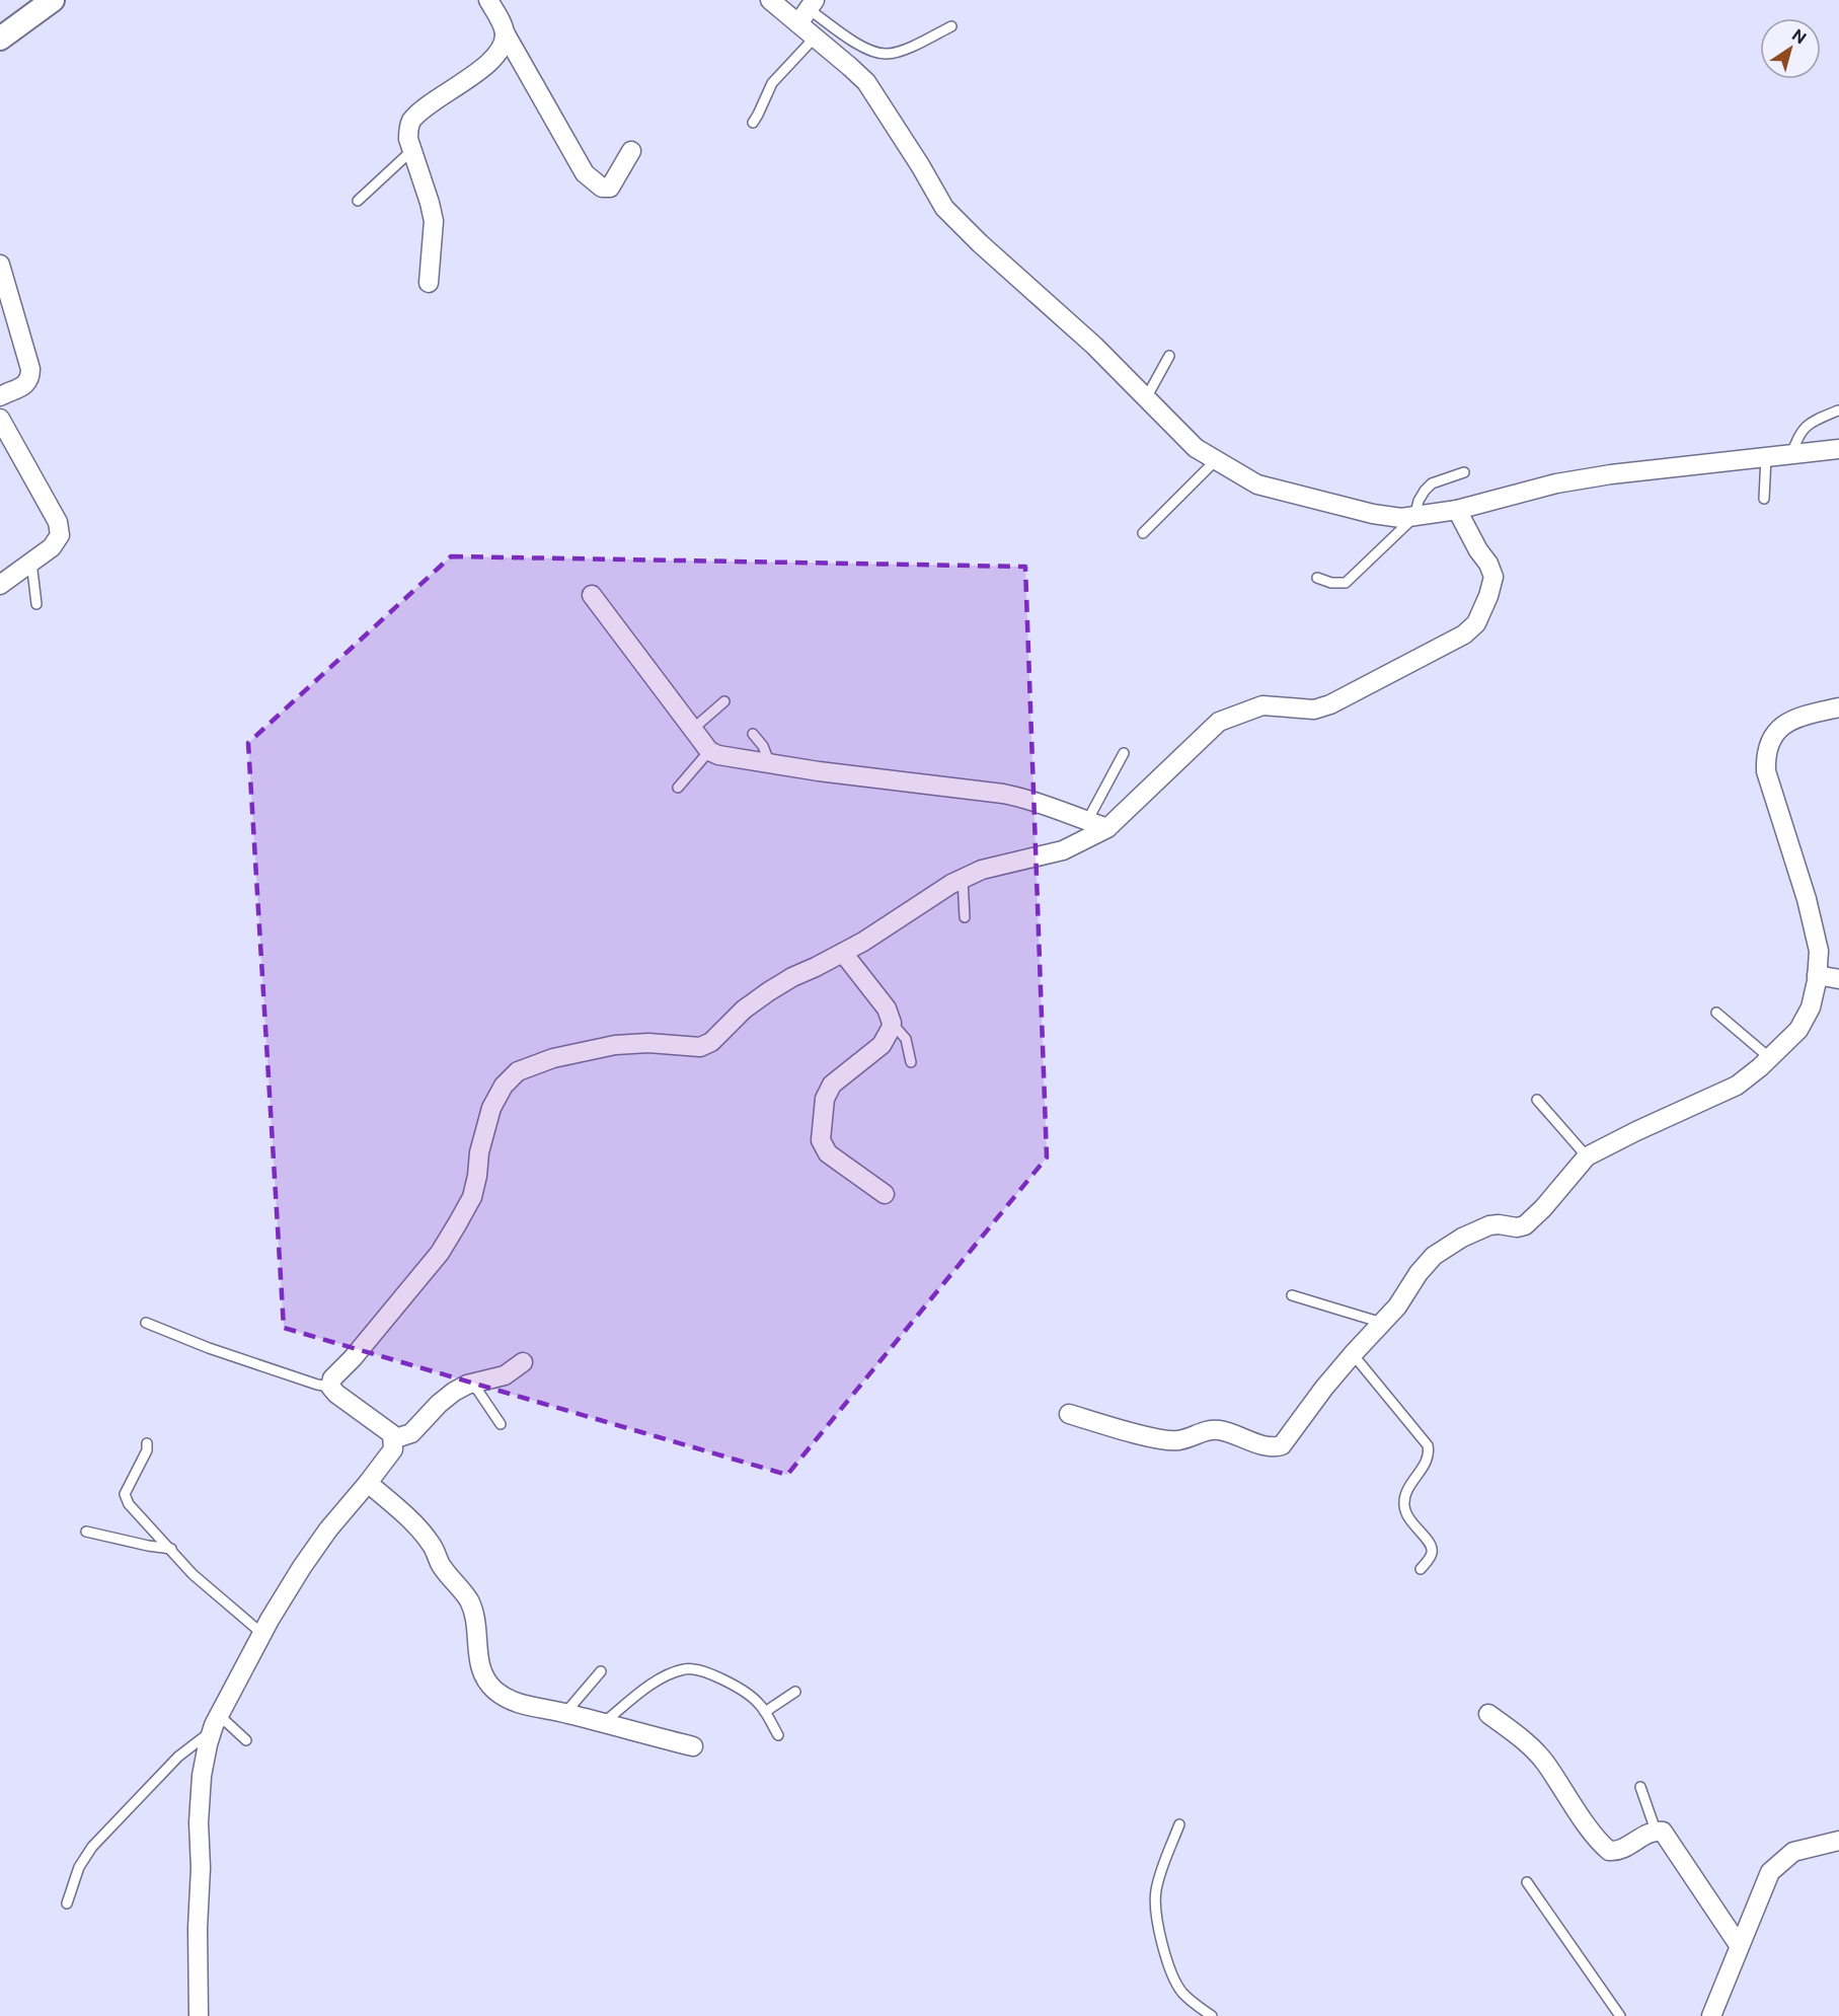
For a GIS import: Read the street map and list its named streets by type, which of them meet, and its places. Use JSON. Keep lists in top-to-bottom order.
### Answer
{
  "north": "top right"
}
